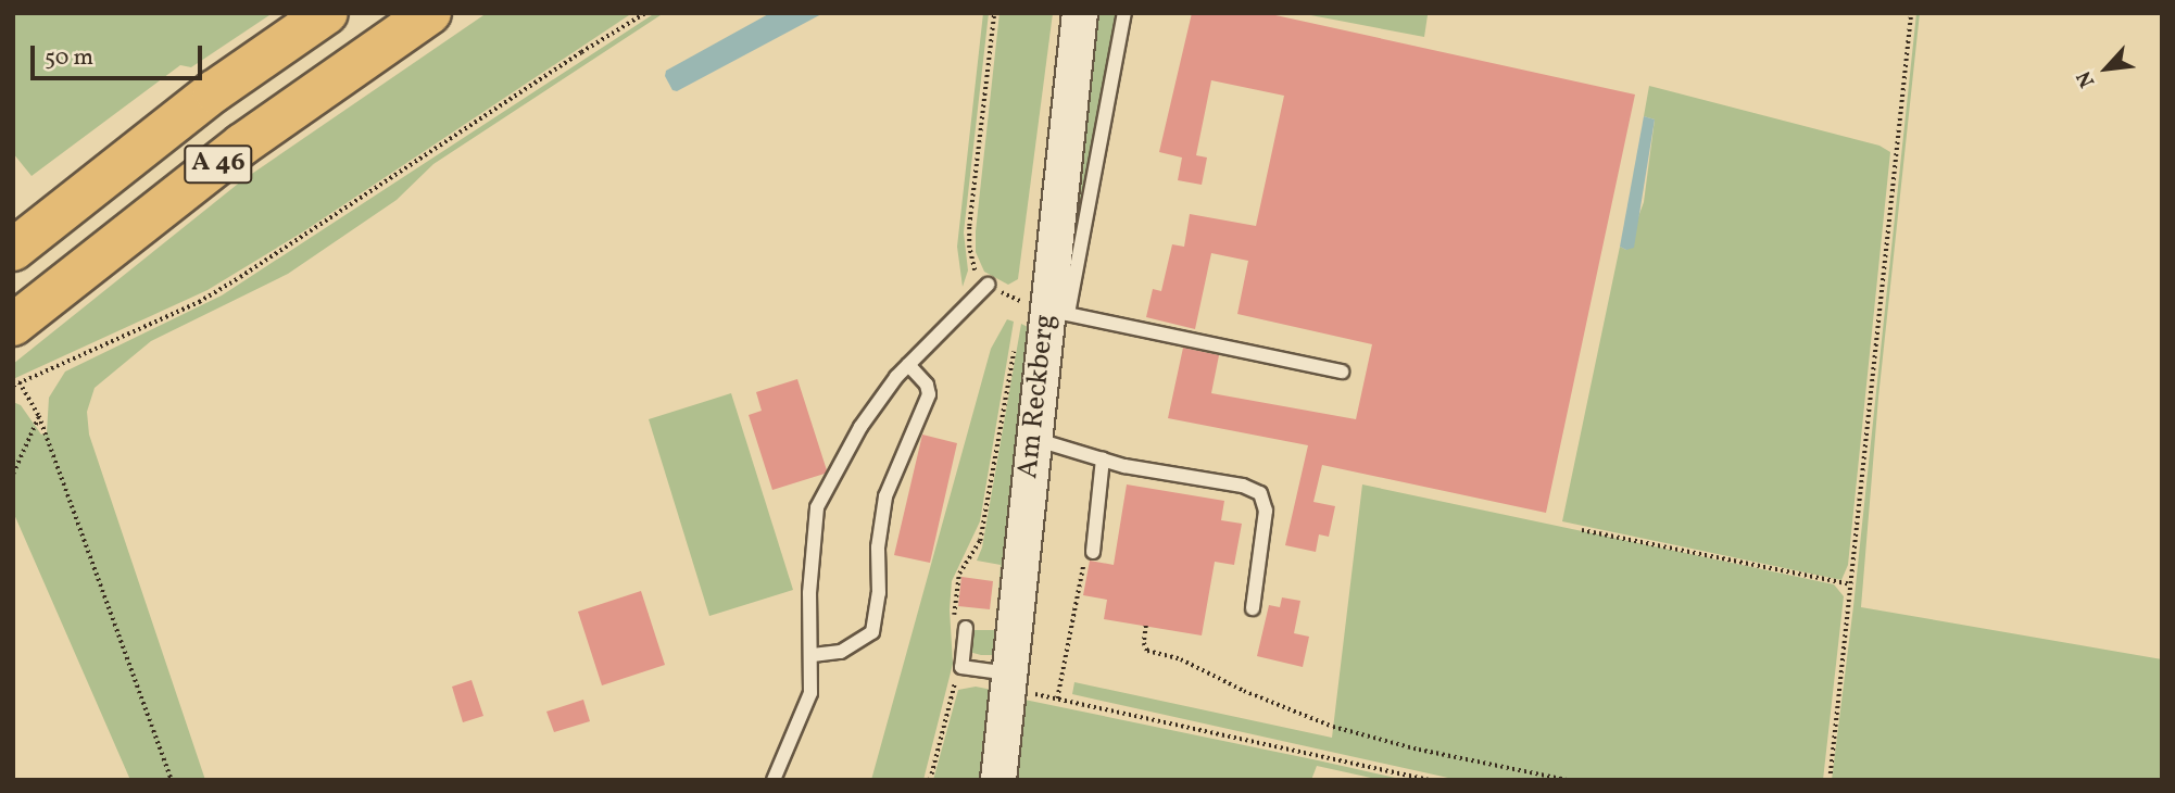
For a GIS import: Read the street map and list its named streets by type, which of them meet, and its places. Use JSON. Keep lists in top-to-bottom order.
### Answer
{
  "streets": {
    "highway": ["A 46"],
    "street": ["Am Reckberg"]
  },
  "scale_bar": "50 m",
  "north": "bottom left"
}
